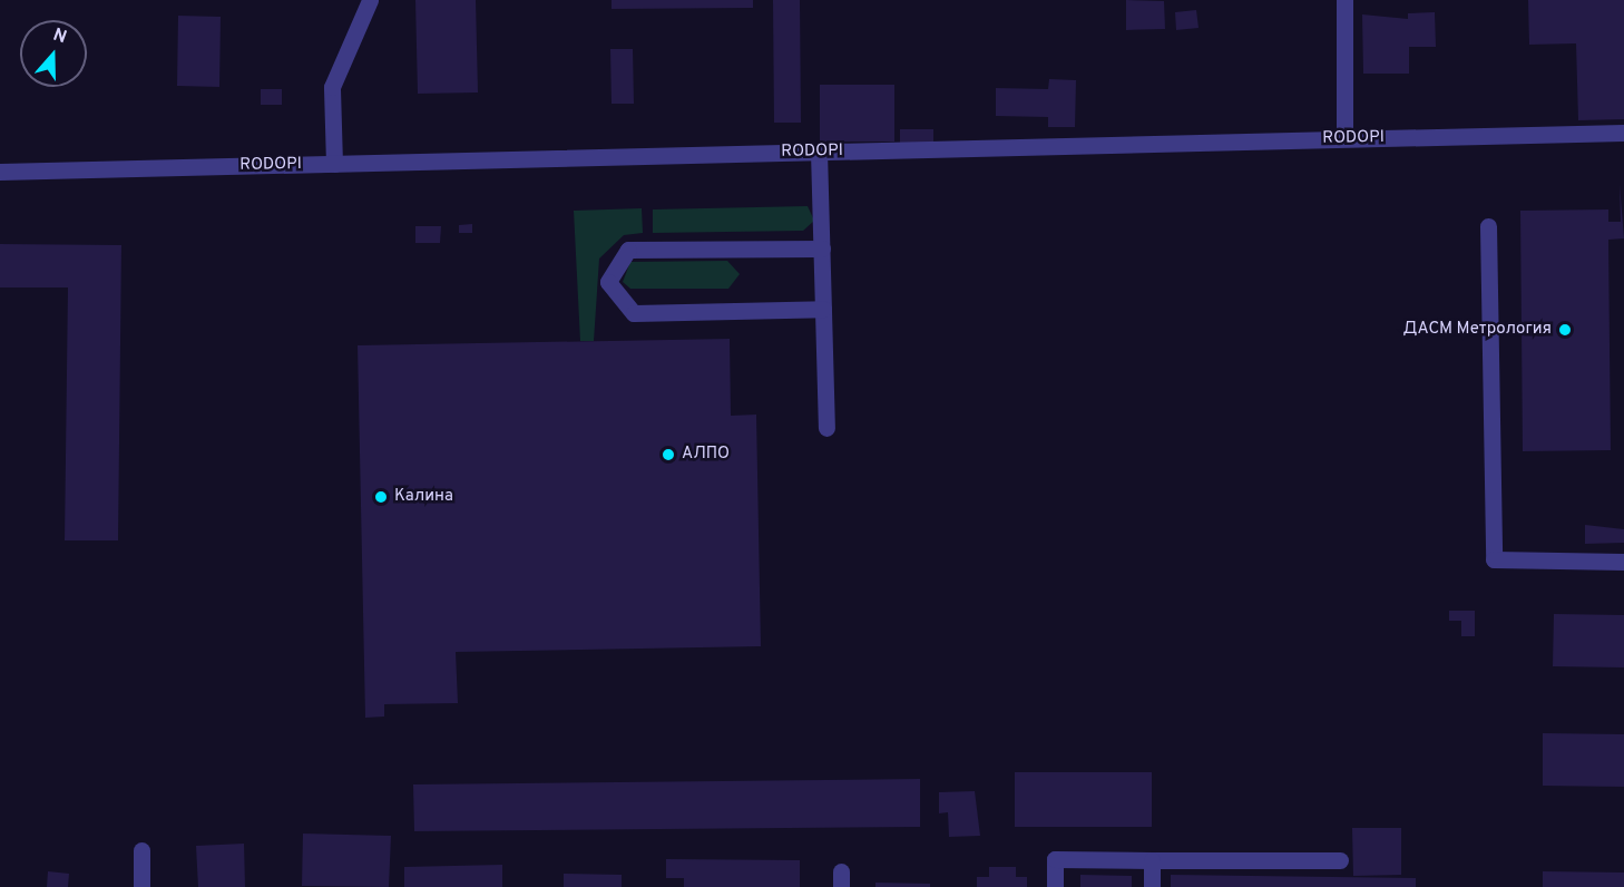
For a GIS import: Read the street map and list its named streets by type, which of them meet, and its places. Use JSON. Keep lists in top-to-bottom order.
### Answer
{
  "streets": {
    "street": ["RODOPI"]
  },
  "places": ["ДАСМ Метрология", "АЛПО", "Калина"],
  "north": "top"
}
